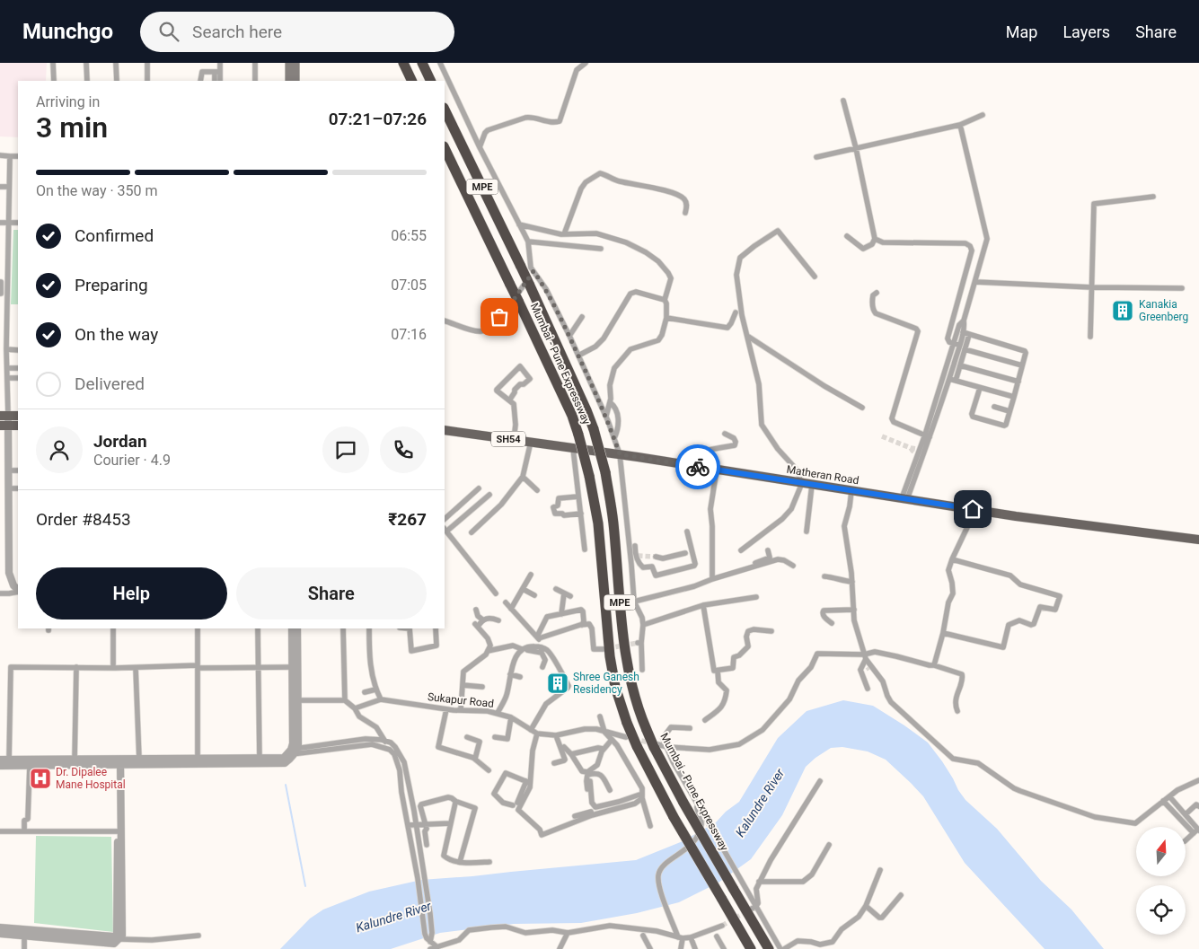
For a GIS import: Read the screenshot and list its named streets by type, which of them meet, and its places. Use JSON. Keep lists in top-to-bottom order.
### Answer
{
  "streets": {
    "highway": ["MPE", "Mumbai - Pune Expressway"],
    "main road": ["SH54", "Matheran Road"],
    "street": ["Sukapur Road"]
  },
  "water": ["Kalundre River"],
  "places": {
    "building": ["Kanakia Greenberg", "Shree Ganesh Residency"],
    "hospital": ["Dr. Dipalee Mane Hospital"]
  },
  "north": "top",
  "page": {
    "header": "Munchgo",
    "search": "Search here",
    "nav": ["Map", "Layers", "Share"],
    "heading": ["3 min", "Arriving in", "07:21–07:26"],
    "panel": [
      "Jordan",
      "Courier · 4.9",
      "Order #8453",
      "₹267"
    ],
    "bar": "On the way · 350 m",
    "list": [
      ["Confirmed", "06:55"],
      ["Preparing", "07:05"],
      ["On the way", "07:16"],
      "Delivered"
    ],
    "buttons": ["Help", "Share"]
  }
}
